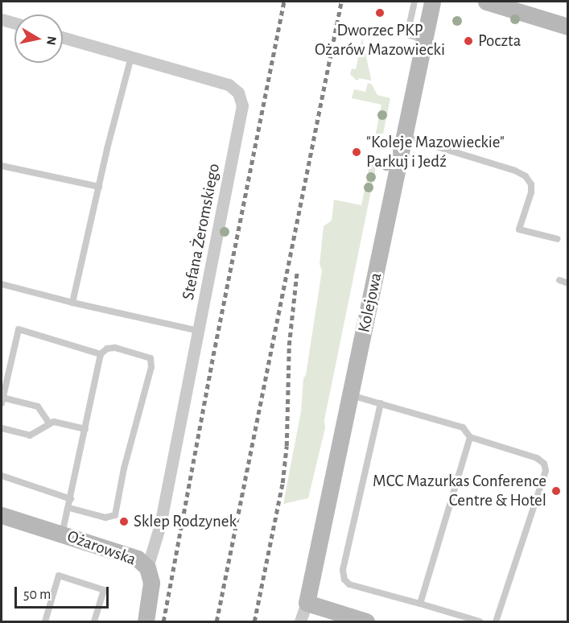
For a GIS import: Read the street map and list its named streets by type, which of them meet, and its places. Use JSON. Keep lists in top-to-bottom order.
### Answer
{
  "streets": {
    "street": ["Stefana Żeromskiego", "Kolejowa", "Ożarowska"]
  },
  "crossings": [
    ["Stefana Żeromskiego", "Ożarowska"]
  ],
  "places": [
    "Dworzec PKP Ożarów Mazowiecki",
    "Poczta",
    "\"Koleje Mazowieckie\" Parkuj i Jedź",
    "MCC Mazurkas Conference Centre & Hotel",
    "Sklep Rodzynek"
  ],
  "scale_bar": "50 m",
  "north": "right"
}
